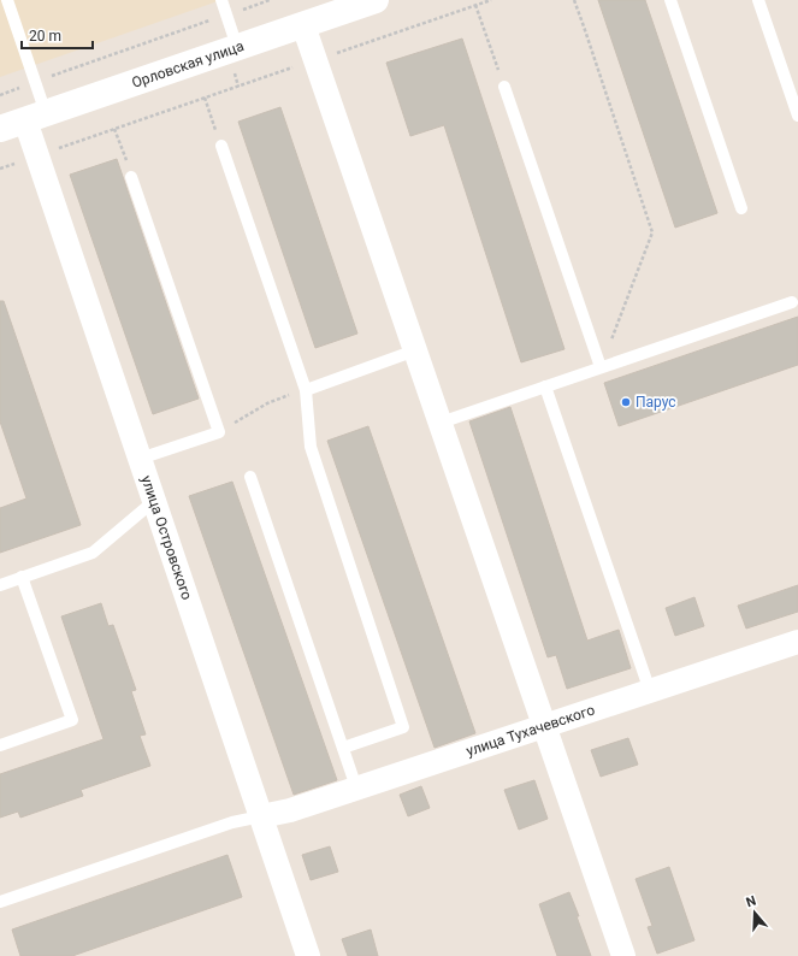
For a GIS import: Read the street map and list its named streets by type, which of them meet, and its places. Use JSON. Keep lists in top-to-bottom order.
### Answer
{
  "streets": {
    "street": ["Орловская улица", "улица Островского", "улица Тухачевского"]
  },
  "crossings": [
    ["Орловская улица", "улица Островского"],
    ["улица Островского", "улица Тухачевского"]
  ],
  "places": ["Парус"],
  "scale_bar": "20 m",
  "north": "top"
}
